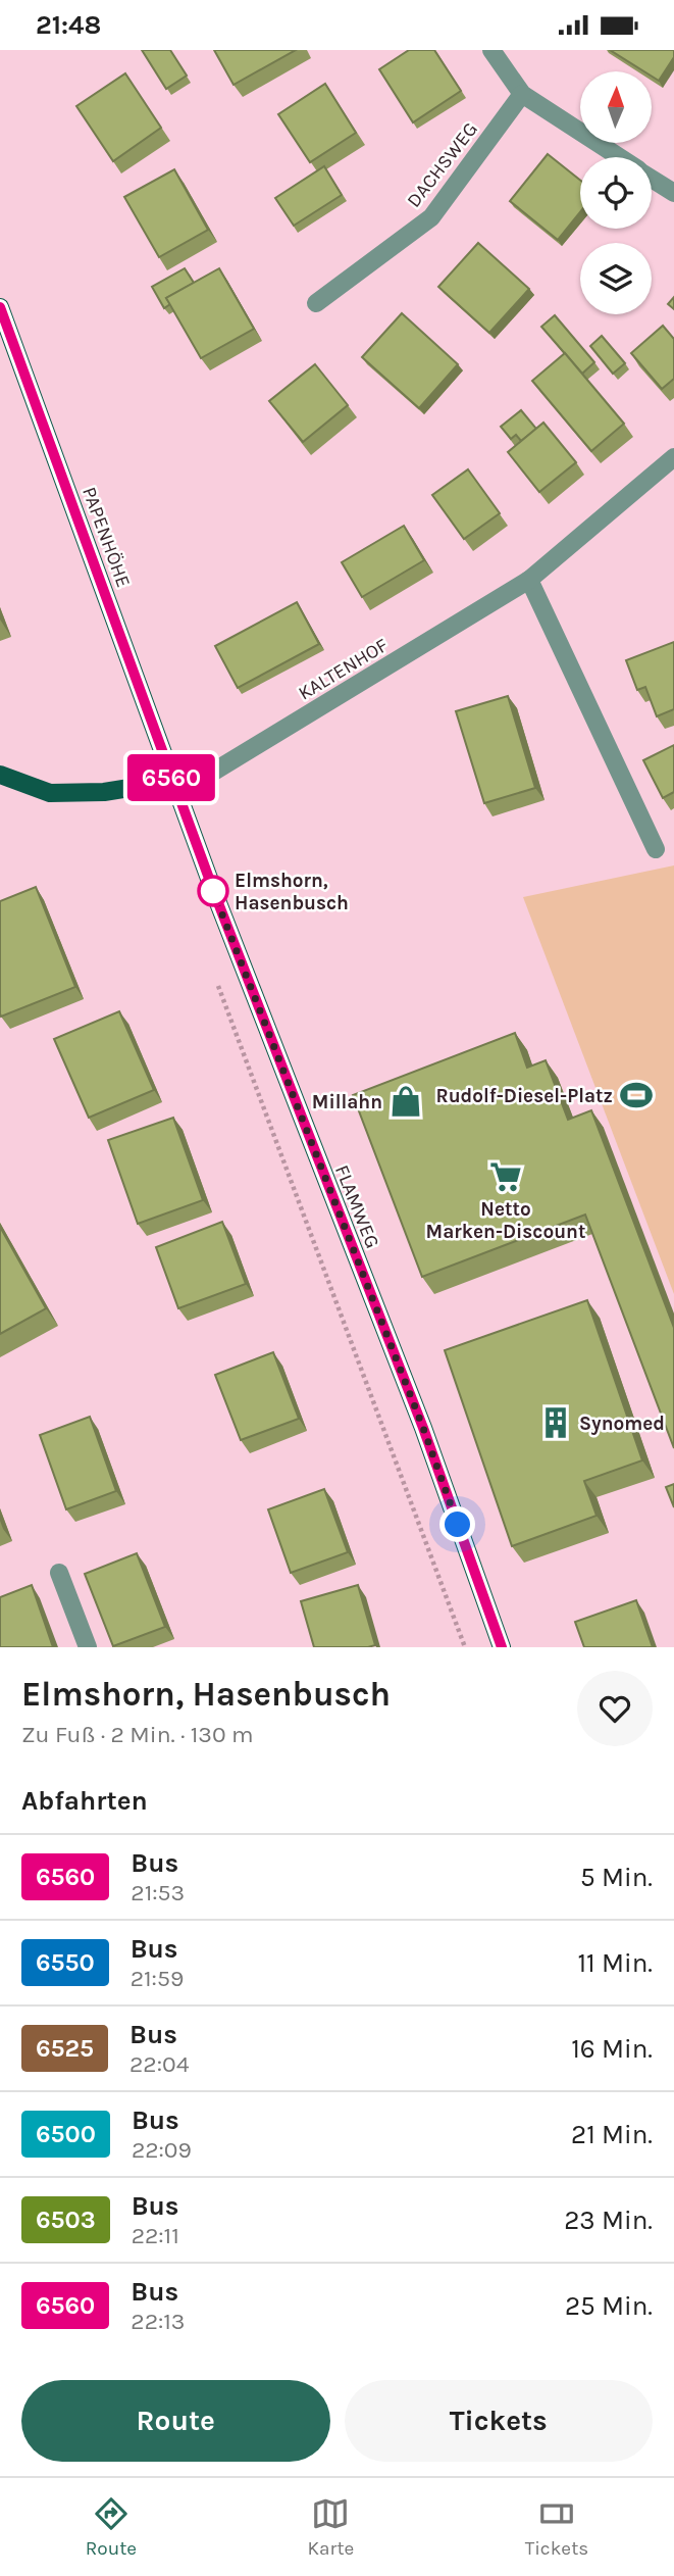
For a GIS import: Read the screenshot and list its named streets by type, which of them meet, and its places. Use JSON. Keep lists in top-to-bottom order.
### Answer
{
  "streets": {
    "main road": ["PAPENHÖHE", "FLAMWEG"],
    "street": ["DACHSWEG", "KALTENHOF"]
  },
  "crossings": [
    ["PAPENHÖHE", "KALTENHOF"],
    ["PAPENHÖHE", "FLAMWEG"],
    ["KALTENHOF", "FLAMWEG"]
  ],
  "places": {
    "other": ["Elmshorn, Hasenbusch"],
    "sports": ["Rudolf-Diesel-Platz"],
    "shop": ["Millahn"],
    "supermarket": ["Netto Marken-Discount"],
    "building": ["Synomed"]
  },
  "lines": ["bus line 6560"],
  "north": "top",
  "page": {
    "status": "21:48",
    "on_map": "6560",
    "heading": [
      ["Elmshorn, Hasenbusch", "Zu Fuß · 2 Min. · 130 m"],
      "Abfahrten"
    ],
    "list": [
      {
        "mark": "6560",
        "name": "Bus",
        "note": "21:53",
        "value": "5 Min."
      },
      {
        "mark": "6550",
        "name": "Bus",
        "note": "21:59",
        "value": "11 Min."
      },
      {
        "mark": "6525",
        "name": "Bus",
        "note": "22:04",
        "value": "16 Min."
      },
      {
        "mark": "6500",
        "name": "Bus",
        "note": "22:09",
        "value": "21 Min."
      },
      {
        "mark": "6503",
        "name": "Bus",
        "note": "22:11",
        "value": "23 Min."
      },
      {
        "mark": "6560",
        "name": "Bus",
        "note": "22:13",
        "value": "25 Min."
      }
    ],
    "buttons": ["Route", "Tickets"],
    "tabs": ["Route", "Karte", "Tickets"]
  }
}
